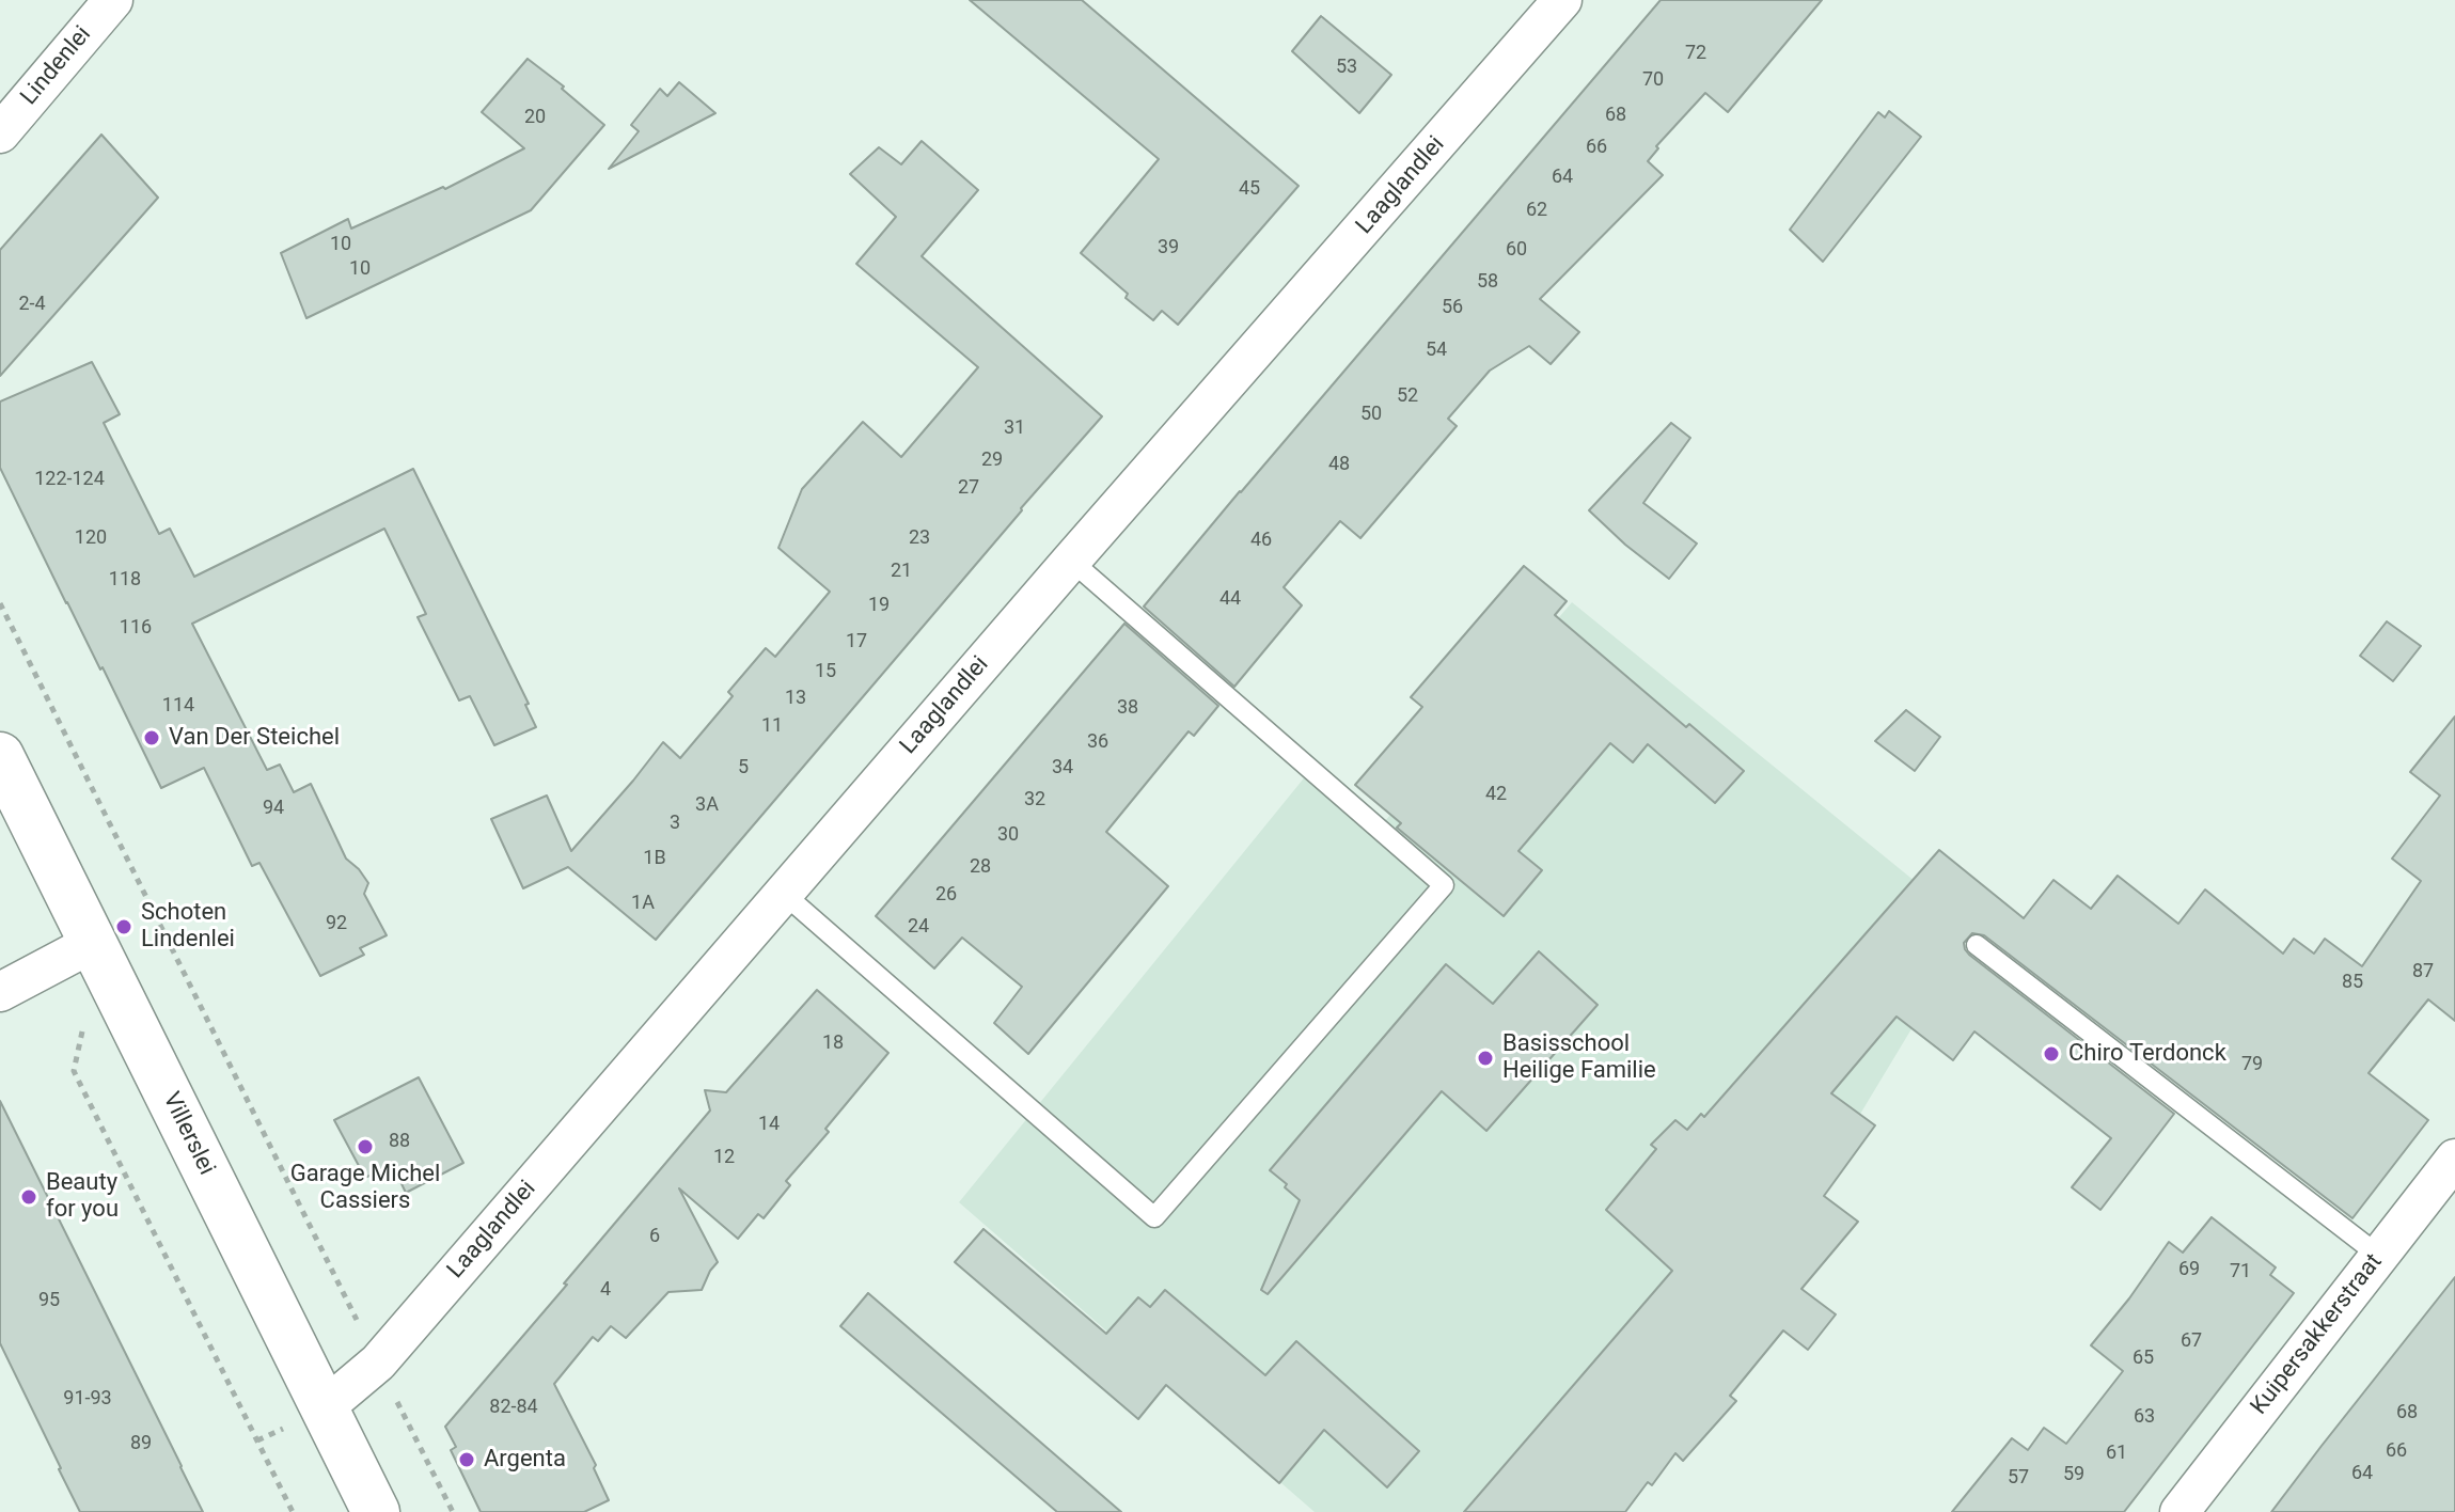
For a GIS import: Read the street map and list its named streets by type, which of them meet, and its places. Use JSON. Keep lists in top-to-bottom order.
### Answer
{
  "streets": {
    "street": [
      "Lindenlei",
      "Laaglandlei",
      "Villerslei",
      "Kuipersakkerstraat"
    ]
  },
  "crossings": [
    ["Laaglandlei", "Villerslei"]
  ],
  "places": [
    "Van Der Steichel",
    "Schoten Lindenlei",
    "Chiro Terdonck",
    "Basisschool Heilige Familie",
    "Garage Michel Cassiers",
    "Beauty for you",
    "Argenta"
  ],
  "house_numbers": [
    "72",
    "53",
    "70",
    "68",
    "20",
    "66",
    "64",
    "45",
    "62",
    "10",
    "39",
    "60",
    "10",
    "58",
    "2-4",
    "56",
    "54",
    "52",
    "50",
    "31",
    "29",
    "48",
    "122-124",
    "27",
    "120",
    "23",
    "46",
    "21",
    "118",
    "44",
    "19",
    "116",
    "17",
    "15",
    "13",
    "114",
    "38",
    "11",
    "36",
    "5",
    "34",
    "42",
    "32",
    "3A",
    "94",
    "3",
    "30",
    "1B",
    "28",
    "26",
    "1A",
    "92",
    "24",
    "87",
    "85",
    "18",
    "79",
    "14",
    "88",
    "12",
    "6",
    "69",
    "71",
    "4",
    "95",
    "67",
    "65",
    "91-93",
    "82-84",
    "68",
    "63",
    "89",
    "66",
    "61",
    "64",
    "59",
    "57"
  ]
}
